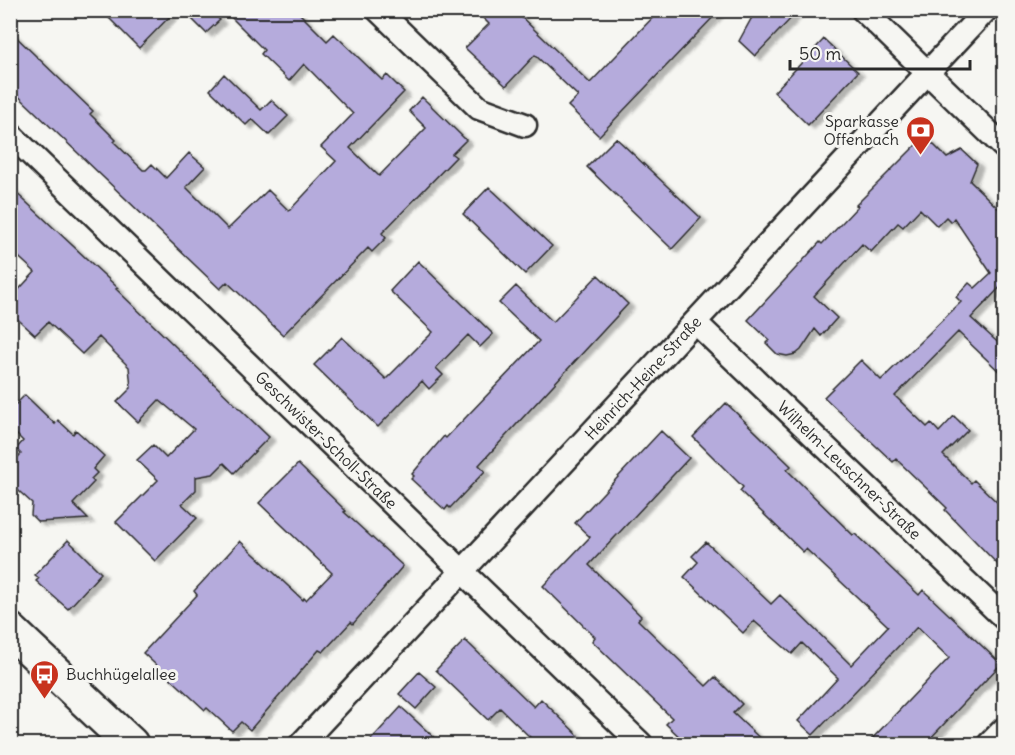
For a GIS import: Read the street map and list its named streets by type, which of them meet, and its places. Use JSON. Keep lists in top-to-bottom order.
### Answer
{
  "streets": {
    "street": ["Heinrich-Heine-Straße", "Geschwister-Scholl-Straße", "Wilhelm-Leuschner-Straße"]
  },
  "crossings": [
    ["Heinrich-Heine-Straße", "Geschwister-Scholl-Straße"],
    ["Heinrich-Heine-Straße", "Wilhelm-Leuschner-Straße"]
  ],
  "places": {
    "bank": ["Sparkasse Offenbach"],
    "bus stop": ["Buchhügelallee"]
  },
  "scale_bar": "50 m"
}
